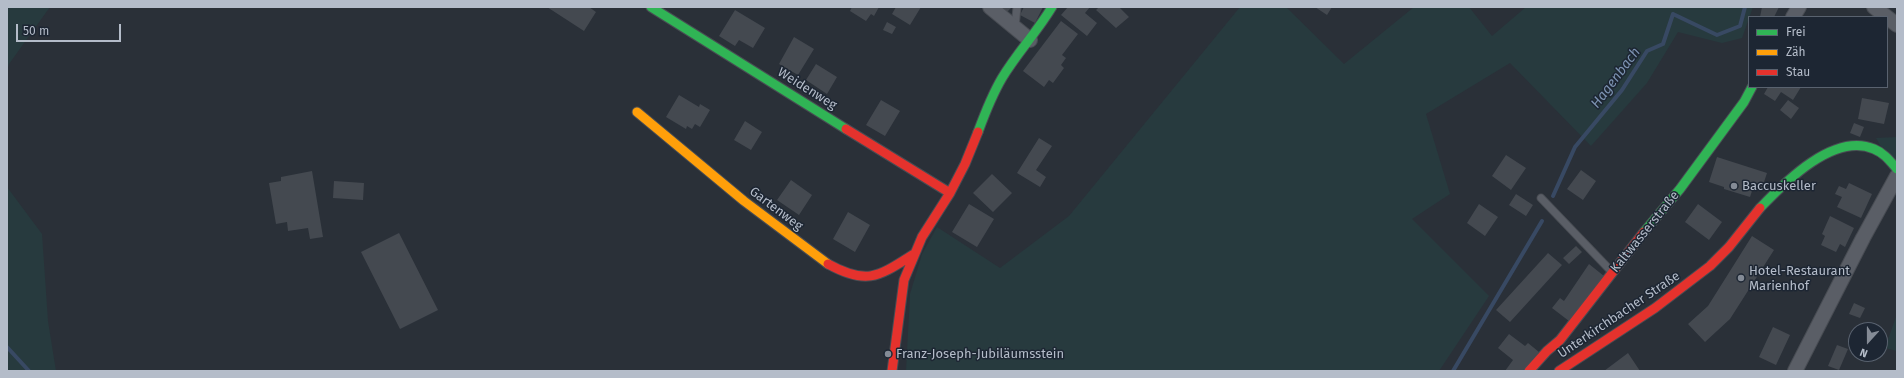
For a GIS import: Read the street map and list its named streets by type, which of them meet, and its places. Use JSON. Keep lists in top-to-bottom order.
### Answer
{
  "streets": {
    "street": [
      "Weidenweg",
      "Gartenweg",
      "Kaltwasserstraße",
      "Unterkirchbacher Straße"
    ]
  },
  "water": ["Hagenbach"],
  "places": ["Baccuskeller", "Hotel-Restaurant Marienhof", "Franz-Joseph-Jubiläumsstein"],
  "legend": ["Frei", "Zäh", "Stau"],
  "scale_bar": "50 m",
  "north": "bottom"
}
